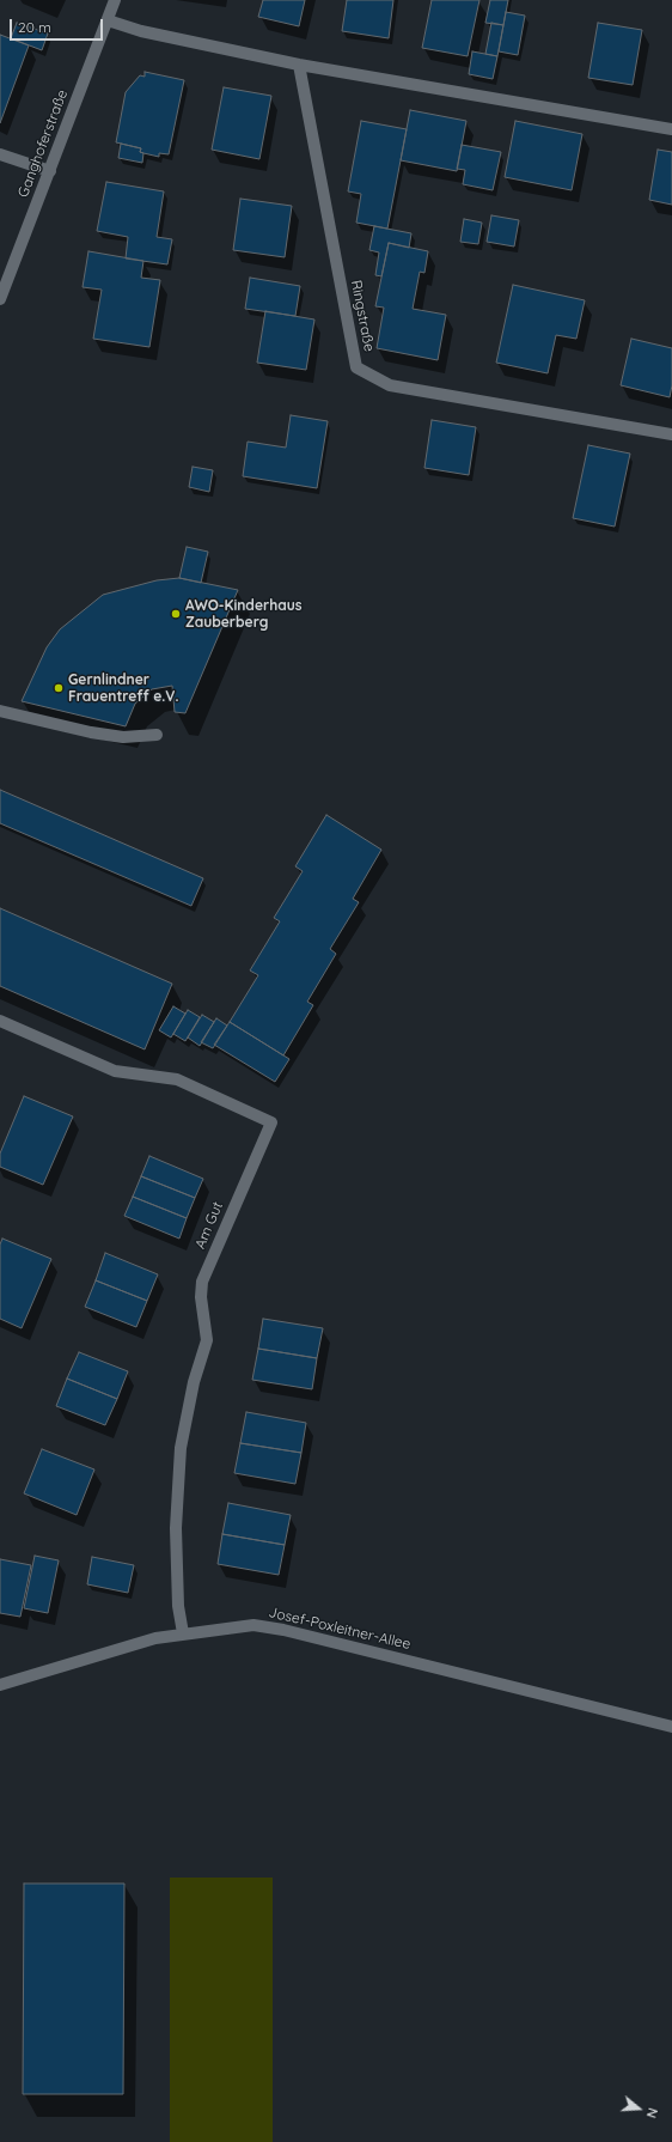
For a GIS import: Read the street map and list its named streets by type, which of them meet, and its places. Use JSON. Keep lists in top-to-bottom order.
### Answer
{
  "streets": {
    "street": [
      "Ganghoferstraße",
      "Ringstraße",
      "Am Gut",
      "Josef-Poxleitner-Allee"
    ]
  },
  "crossings": [
    ["Am Gut", "Josef-Poxleitner-Allee"]
  ],
  "places": ["AWO-Kinderhaus Zauberberg", "Gernlindner Frauentreff e.V."],
  "scale_bar": "20 m",
  "north": "right"
}
